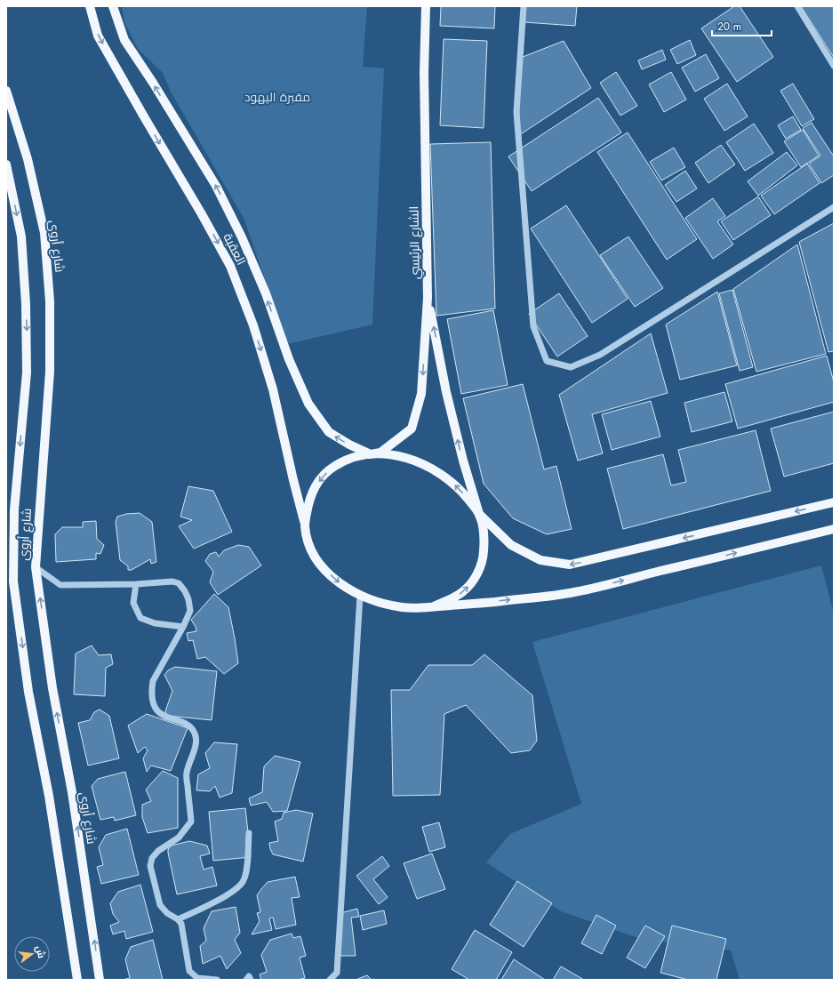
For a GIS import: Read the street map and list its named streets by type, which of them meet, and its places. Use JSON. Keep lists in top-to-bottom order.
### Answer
{
  "streets": {
    "main road": ["الشارع الرئيسي", "شارع أروى", "العقبة"]
  },
  "crossings": [
    ["الشارع الرئيسي", "العقبة"]
  ],
  "one_way": ["الشارع الرئيسي"],
  "parks": ["مقبرة اليهود"],
  "scale_bar": "20 m",
  "north": "right"
}
